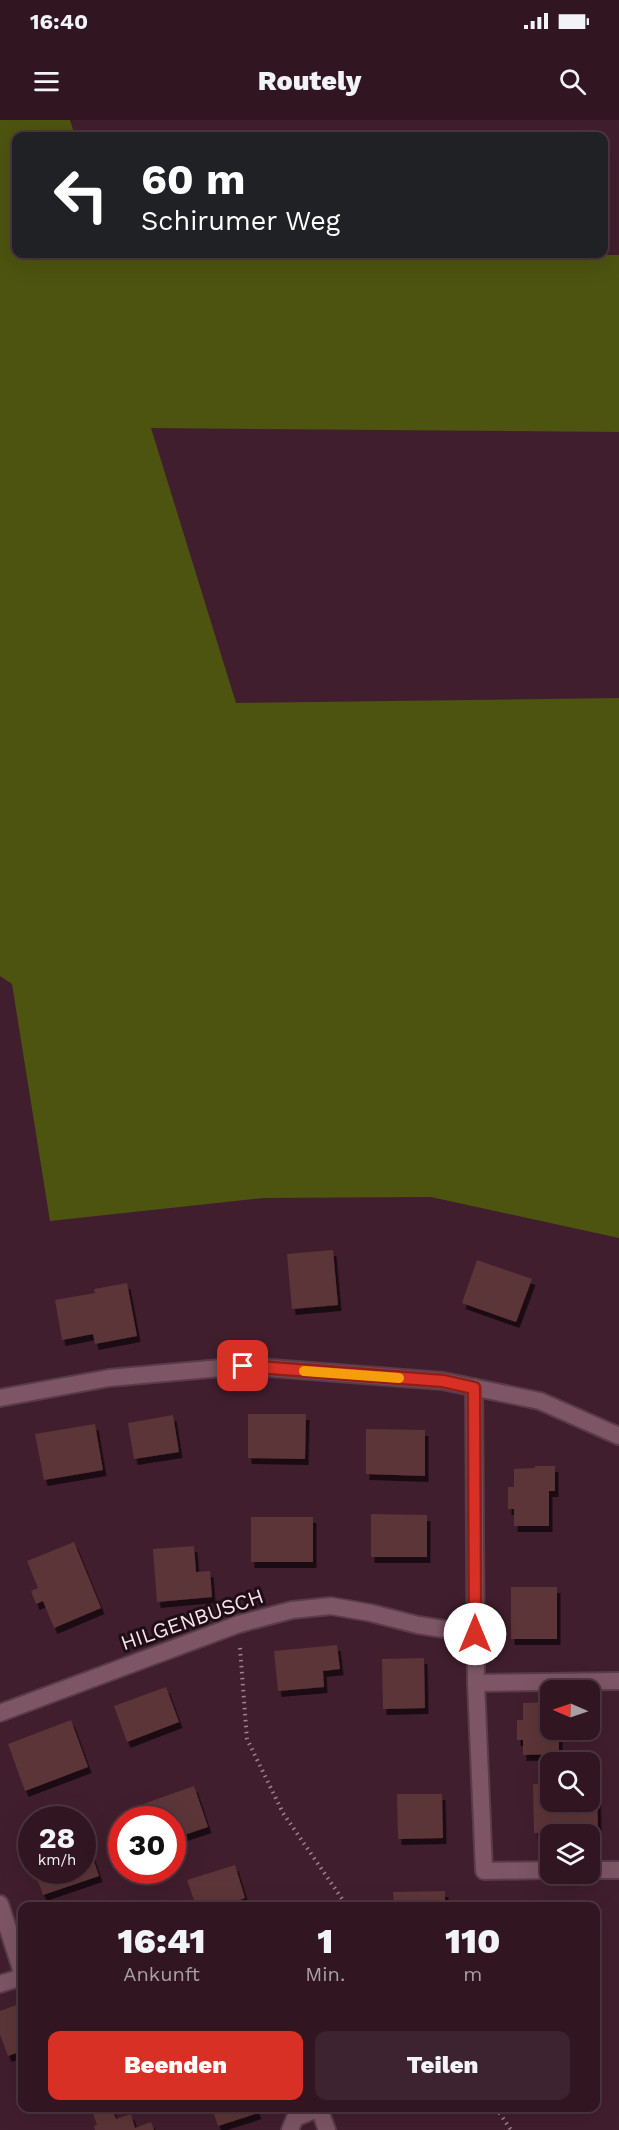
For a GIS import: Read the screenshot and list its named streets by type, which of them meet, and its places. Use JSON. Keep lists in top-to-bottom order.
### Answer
{
  "streets": {
    "street": ["HILGENBUSCH"]
  },
  "north": "left",
  "page": {
    "status": "16:40",
    "header": "Routely",
    "turn": ["60 m", "Schirumer Weg"],
    "speed": "28 km/h",
    "limit": "30",
    "eta": [
      "16:41",
      "Ankunft",
      "1",
      "Min.",
      "110",
      "m"
    ],
    "buttons": ["Beenden", "Teilen"]
  }
}
